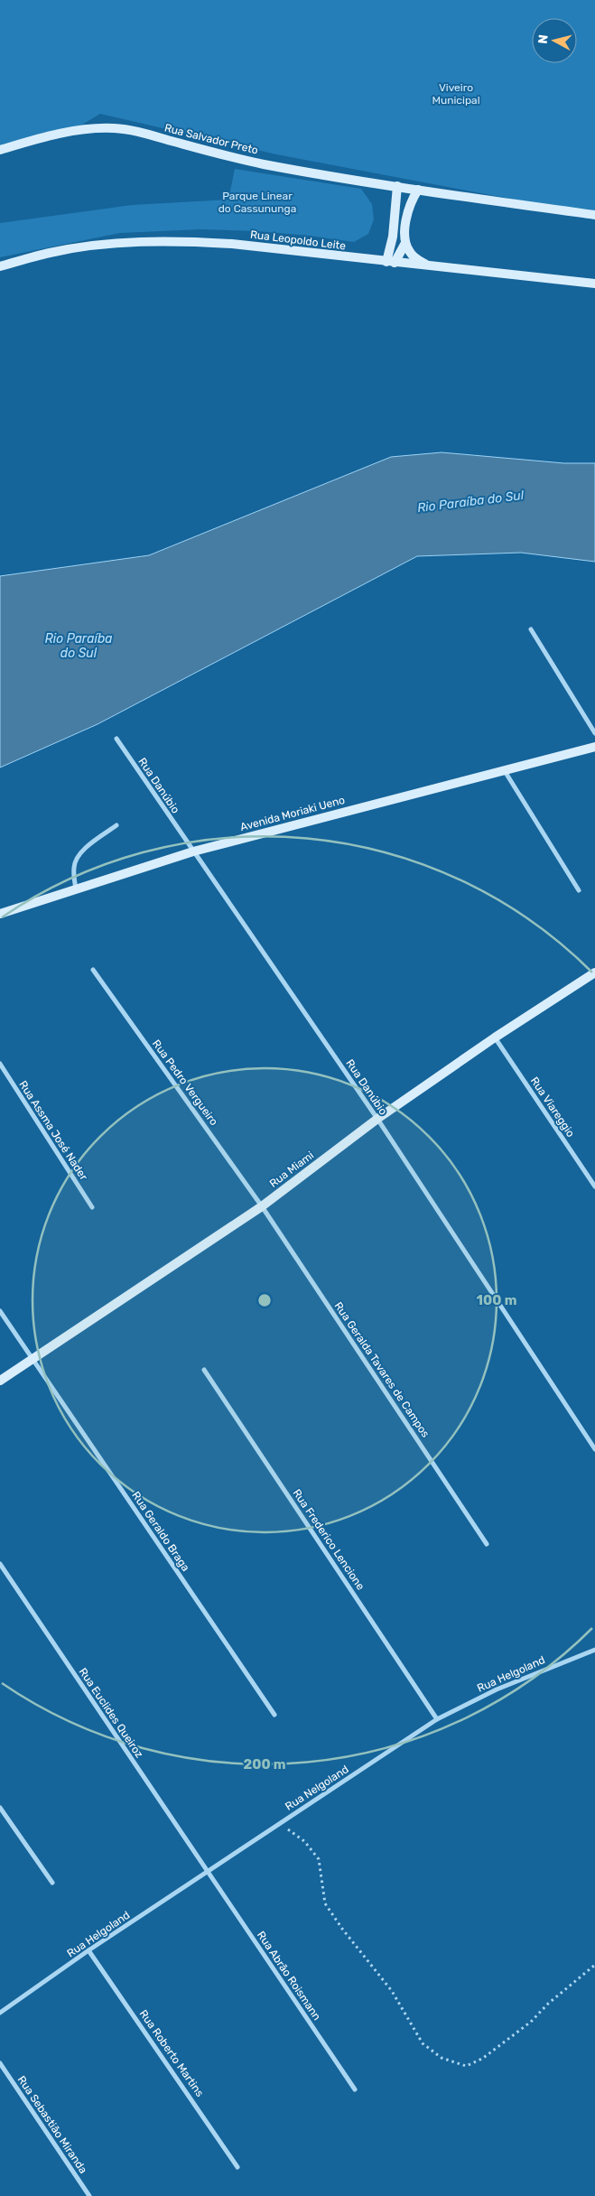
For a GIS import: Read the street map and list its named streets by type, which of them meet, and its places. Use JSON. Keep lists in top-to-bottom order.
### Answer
{
  "streets": {
    "main road": [
      "Rua Salvador Preto",
      "Rua Leopoldo Leite",
      "Avenida Moriaki Ueno",
      "Rua Miami"
    ],
    "street": [
      "Rua Danúbio",
      "Rua Pedro Vergueiro",
      "Rua Viareggio",
      "Rua Assma José Nader",
      "Rua Geralda Tavares de Campos",
      "Rua Geraldo Braga",
      "Rua Frederico Lencione",
      "Rua Helgoland",
      "Rua Euclides Queiroz",
      "Rua Nelgoland",
      "Rua Abrão Roismann",
      "Rua Roberto Martins",
      "Rua Sebastião Miranda"
    ]
  },
  "crossings": [
    ["Rua Danúbio", "Avenida Moriaki Ueno"],
    ["Rua Danúbio", "Rua Miami"],
    ["Rua Pedro Vergueiro", "Rua Miami"],
    ["Rua Pedro Vergueiro", "Rua Geralda Tavares de Campos"],
    ["Rua Viareggio", "Rua Miami"],
    ["Rua Miami", "Rua Geralda Tavares de Campos"],
    ["Rua Miami", "Rua Geraldo Braga"],
    ["Rua Frederico Lencione", "Rua Helgoland"],
    ["Rua Frederico Lencione", "Rua Nelgoland"],
    ["Rua Helgoland", "Rua Euclides Queiroz"],
    ["Rua Helgoland", "Rua Nelgoland"],
    ["Rua Helgoland", "Rua Abrão Roismann"],
    ["Rua Helgoland", "Rua Roberto Martins"],
    ["Rua Euclides Queiroz", "Rua Nelgoland"],
    ["Rua Euclides Queiroz", "Rua Abrão Roismann"],
    ["Rua Nelgoland", "Rua Abrão Roismann"]
  ],
  "water": ["Rio Paraíba do Sul"],
  "parks": ["Viveiro Municipal", "Parque Linear do Cassununga"],
  "north": "left",
  "rings": ["100 m", "200 m"]
}
